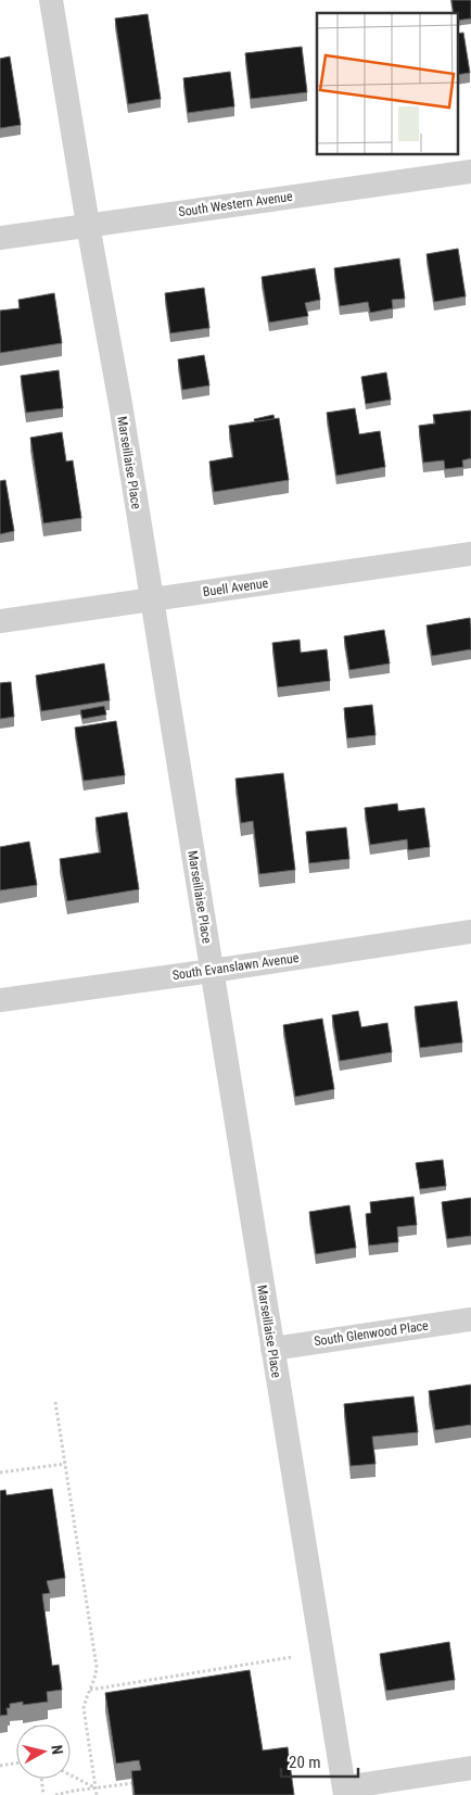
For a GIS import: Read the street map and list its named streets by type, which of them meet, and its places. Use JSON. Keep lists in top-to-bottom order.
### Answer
{
  "streets": {
    "street": [
      "South Western Avenue",
      "Marseillaise Place",
      "Buell Avenue",
      "South Evanslawn Avenue",
      "South Glenwood Place"
    ]
  },
  "crossings": [
    ["South Western Avenue", "Marseillaise Place"],
    ["Marseillaise Place", "Buell Avenue"],
    ["Marseillaise Place", "South Evanslawn Avenue"],
    ["Marseillaise Place", "South Glenwood Place"]
  ],
  "scale_bar": "20 m",
  "north": "right"
}
